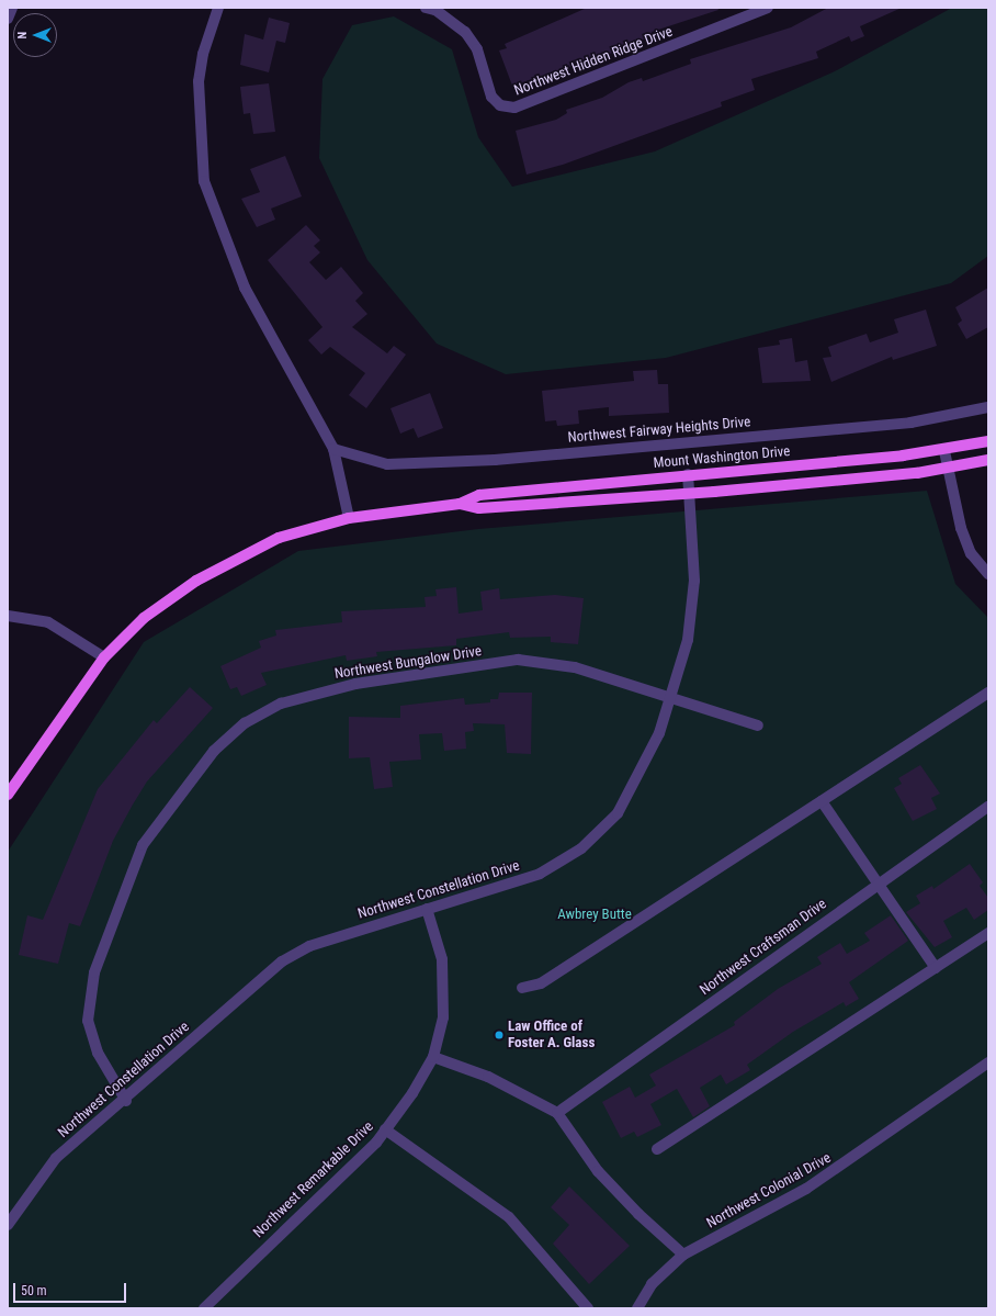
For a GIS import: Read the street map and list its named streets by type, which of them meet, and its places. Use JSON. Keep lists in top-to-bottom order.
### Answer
{
  "streets": {
    "main road": ["Mount Washington Drive"],
    "street": [
      "Northwest Hidden Ridge Drive",
      "Northwest Fairway Heights Drive",
      "Northwest Bungalow Drive",
      "Northwest Constellation Drive",
      "Northwest Craftsman Drive",
      "Northwest Remarkable Drive",
      "Northwest Colonial Drive"
    ]
  },
  "crossings": [
    ["Mount Washington Drive", "Northwest Constellation Drive"],
    ["Northwest Bungalow Drive", "Northwest Constellation Drive"],
    ["Northwest Constellation Drive", "Northwest Remarkable Drive"]
  ],
  "parks": ["Awbrey Butte"],
  "places": ["Law Office of Foster A. Glass"],
  "scale_bar": "50 m",
  "north": "left"
}
